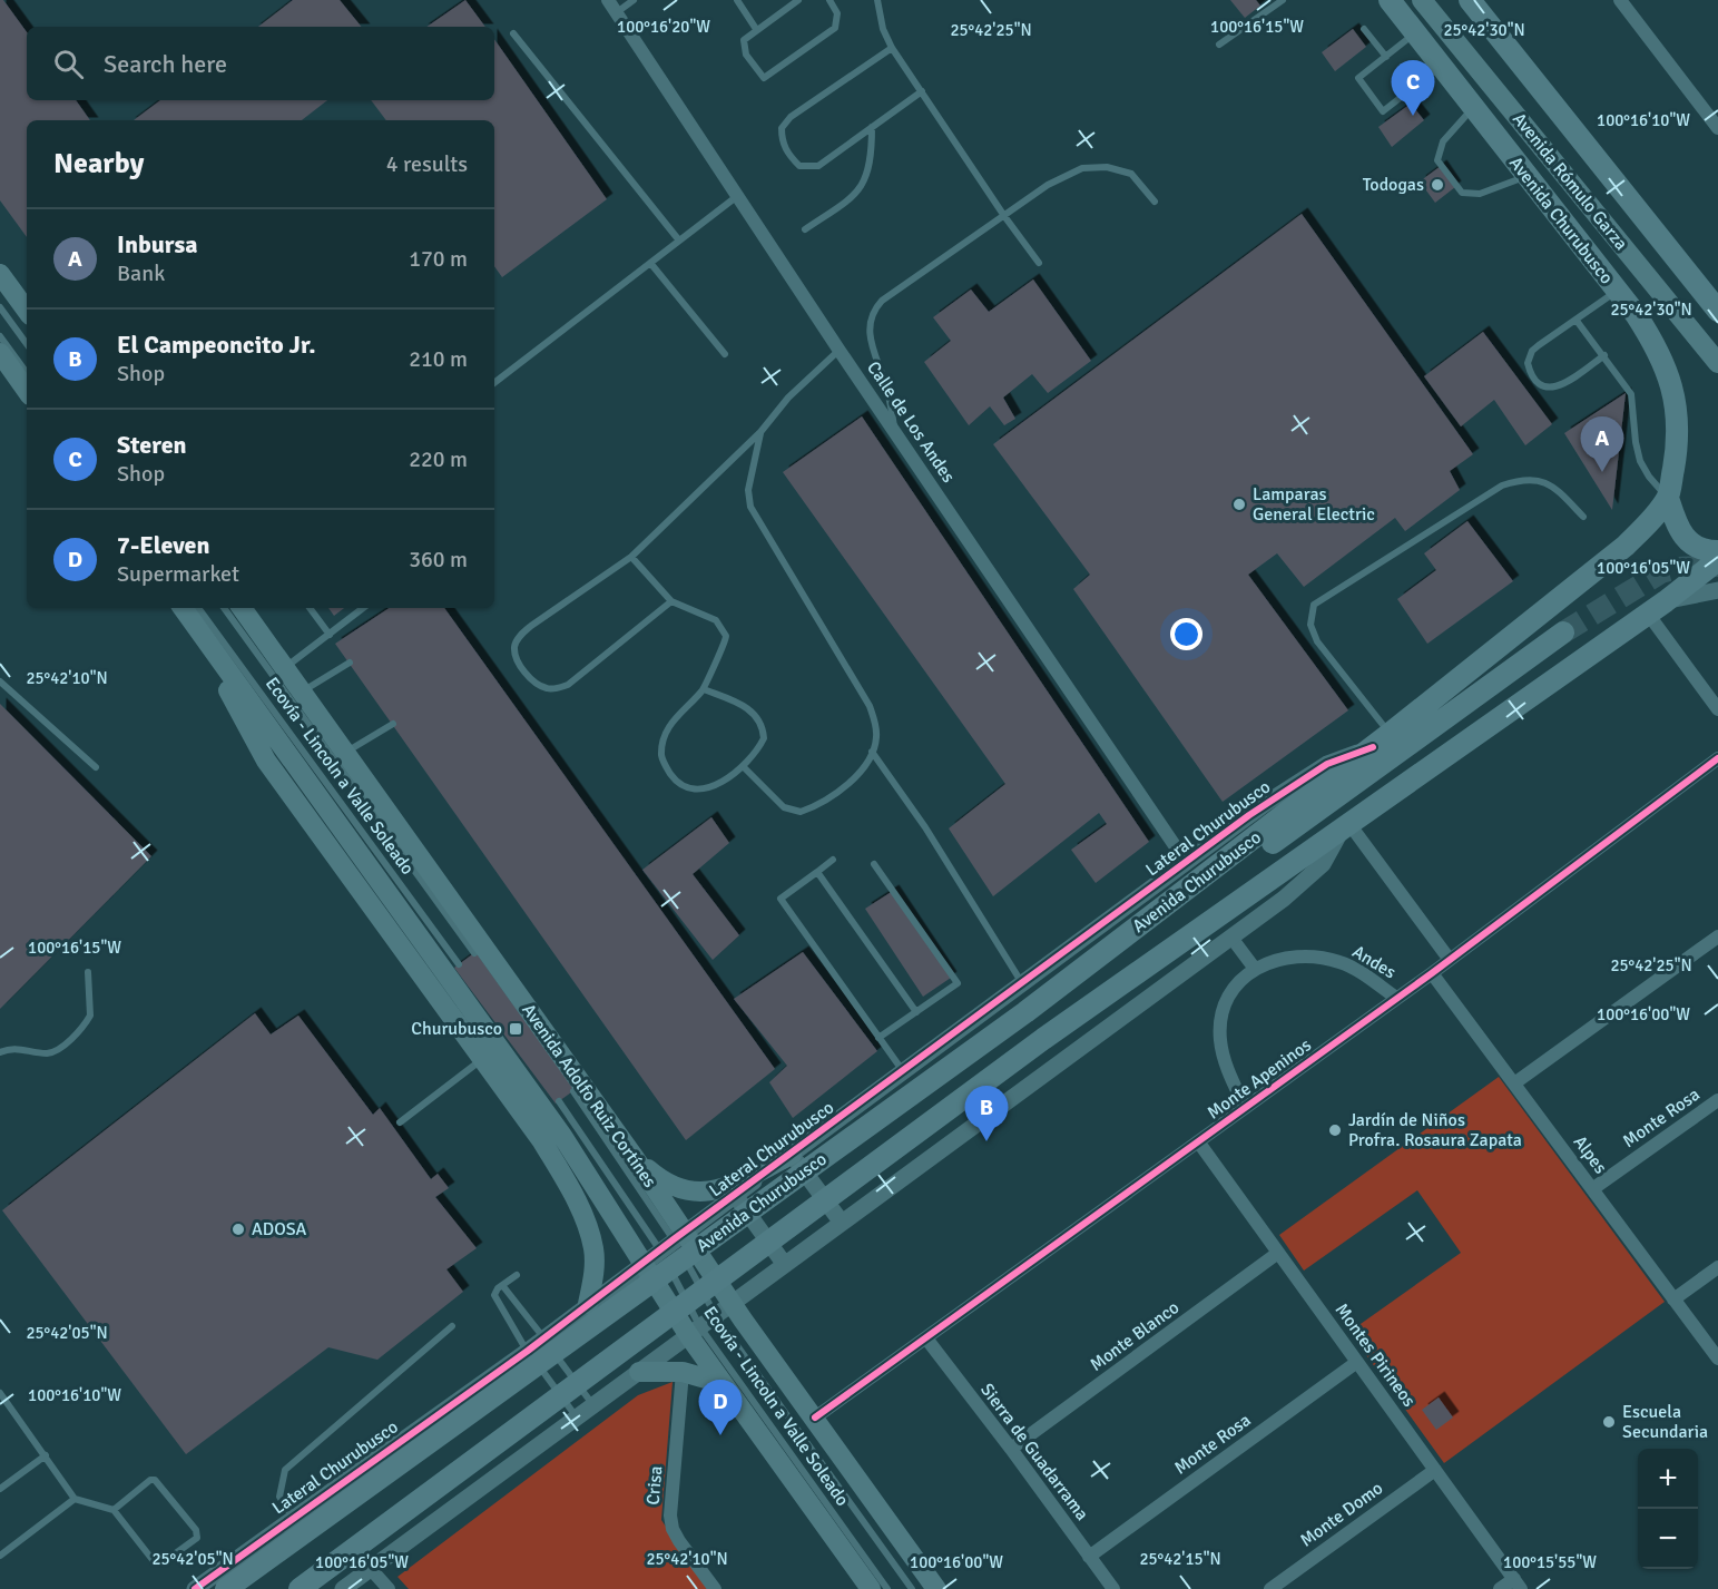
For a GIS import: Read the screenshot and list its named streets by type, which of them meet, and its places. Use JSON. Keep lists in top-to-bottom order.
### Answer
{
  "streets": {
    "highway": ["Avenida Churubusco"],
    "main road": ["Avenida Rómulo Garza", "Avenida Adolfo Ruiz Cortínes"],
    "street": [
      "Calle de Los Andes",
      "Lateral Churubusco",
      "Andes",
      "Monte Apeninos",
      "Monte Rosa",
      "Alpes",
      "Monte Blanco",
      "Montes Pirineos",
      "Sierra de Guadarrama",
      "Crisa",
      "Monte Domo"
    ],
    "lane": ["Ecovía - Lincoln a Valle Soleado"]
  },
  "crossings": [
    ["Avenida Churubusco", "Lateral Churubusco"],
    ["Calle de Los Andes", "Lateral Churubusco"],
    ["Ecovía - Lincoln a Valle Soleado", "Lateral Churubusco"],
    ["Ecovía - Lincoln a Valle Soleado", "Avenida Adolfo Ruiz Cortínes"],
    ["Lateral Churubusco", "Avenida Adolfo Ruiz Cortínes"],
    ["Andes", "Monte Apeninos"],
    ["Monte Apeninos", "Avenida Adolfo Ruiz Cortínes"],
    ["Monte Apeninos", "Alpes"],
    ["Monte Apeninos", "Montes Pirineos"],
    ["Monte Apeninos", "Sierra de Guadarrama"],
    ["Monte Rosa", "Alpes"],
    ["Monte Rosa", "Montes Pirineos"],
    ["Monte Rosa", "Sierra de Guadarrama"],
    ["Monte Blanco", "Montes Pirineos"],
    ["Monte Blanco", "Sierra de Guadarrama"],
    ["Montes Pirineos", "Monte Domo"]
  ],
  "places": {
    "other": [
      "Todogas",
      "Lamparas General Electric",
      "Jardín de Niños Profra. Rosaura Zapata",
      "ADOSA",
      "Escuela Secundaria"
    ],
    "transit": ["Churubusco"]
  },
  "page": {
    "search": "Search here",
    "pins": [
      "C",
      "A",
      "B",
      "D"
    ],
    "heading": ["Nearby", "4 results"],
    "list": [
      {
        "mark": "A",
        "name": "Inbursa",
        "note": "Bank",
        "value": "170 m"
      },
      {
        "mark": "B",
        "name": "El Campeoncito Jr.",
        "note": "Shop",
        "value": "210 m"
      },
      {
        "mark": "C",
        "name": "Steren",
        "note": "Shop",
        "value": "220 m"
      },
      {
        "mark": "D",
        "name": "7-Eleven",
        "note": "Supermarket",
        "value": "360 m"
      }
    ],
    "map_buttons": ["+", "−"]
  },
  "coordinates": [
    "100°16'20\"W",
    "100°16'15\"W",
    "25°42'25\"N",
    "25°42'30\"N",
    "100°16'10\"W",
    "100°16'05\"W",
    "25°42'10\"N",
    "100°16'00\"W",
    "25°42'05\"N",
    "25°42'15\"N",
    "100°15'55\"W"
  ]
}
